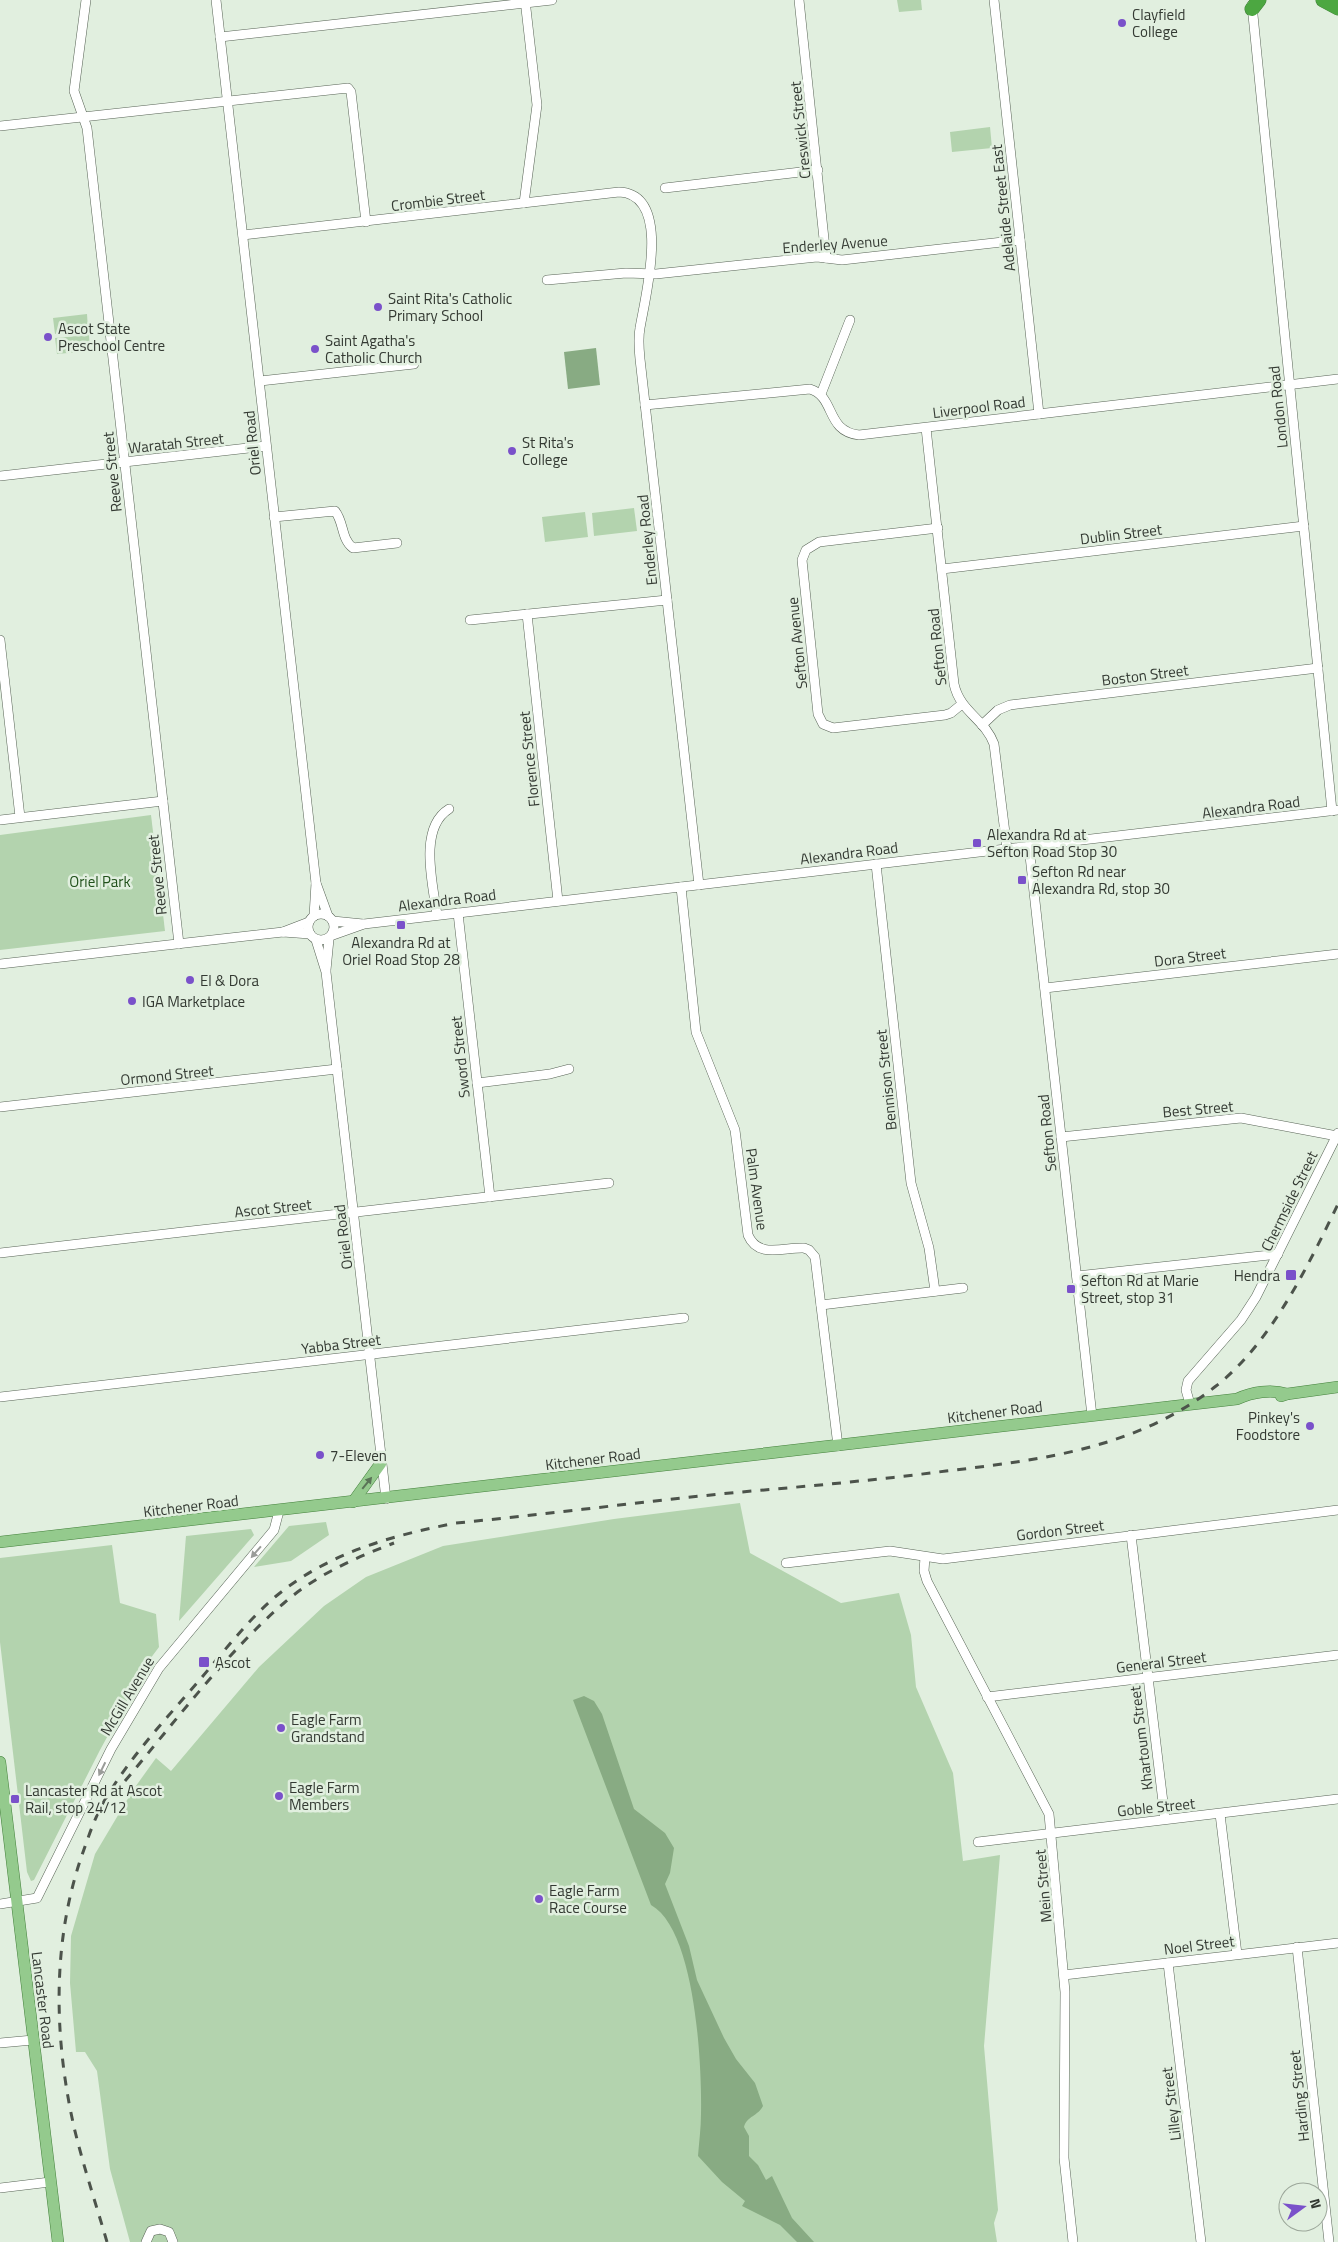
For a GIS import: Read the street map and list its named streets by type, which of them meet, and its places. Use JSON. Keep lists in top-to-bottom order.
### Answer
{
  "streets": {
    "main road": ["Kitchener Road", "Lancaster Road"],
    "street": [
      "Creswick Street",
      "Crombie Street",
      "Adelaide Street East",
      "Enderley Avenue",
      "Liverpool Road",
      "London Road",
      "Waratah Street",
      "Oriel Road",
      "Reeve Street",
      "Dublin Street",
      "Enderley Road",
      "Sefton Avenue",
      "Sefton Road",
      "Boston Street",
      "Florence Street",
      "Alexandra Road",
      "Dora Street",
      "Sword Street",
      "Ormond Street",
      "Bennison Street",
      "Best Street",
      "Palm Avenue",
      "Chermside Street",
      "Ascot Street",
      "Yabba Street",
      "Gordon Street",
      "General Street",
      "McGill Avenue",
      "Khartoum Street",
      "Goble Street",
      "Mein Street",
      "Noel Street",
      "Harding Street",
      "Lilley Street"
    ]
  },
  "crossings": [
    ["Creswick Street", "Enderley Avenue"],
    ["Crombie Street", "Oriel Road"],
    ["Crombie Street", "Enderley Road"],
    ["Adelaide Street East", "Enderley Avenue"],
    ["Adelaide Street East", "Liverpool Road"],
    ["Enderley Avenue", "Enderley Road"],
    ["Liverpool Road", "London Road"],
    ["Liverpool Road", "Sefton Road"],
    ["London Road", "Dublin Street"],
    ["London Road", "Boston Street"],
    ["London Road", "Alexandra Road"],
    ["Waratah Street", "Oriel Road"],
    ["Waratah Street", "Reeve Street"],
    ["Oriel Road", "Alexandra Road"],
    ["Oriel Road", "Ormond Street"],
    ["Oriel Road", "Ascot Street"],
    ["Oriel Road", "Yabba Street"],
    ["Oriel Road", "Kitchener Road"],
    ["Dublin Street", "Sefton Road"],
    ["Enderley Road", "Alexandra Road"],
    ["Sefton Avenue", "Sefton Road"],
    ["Sefton Road", "Boston Street"],
    ["Sefton Road", "Alexandra Road"],
    ["Sefton Road", "Dora Street"],
    ["Sefton Road", "Best Street"],
    ["Sefton Road", "Kitchener Road"],
    ["Florence Street", "Alexandra Road"],
    ["Alexandra Road", "Sword Street"],
    ["Alexandra Road", "Bennison Street"],
    ["Alexandra Road", "Palm Avenue"],
    ["Sword Street", "Ascot Street"],
    ["Best Street", "Chermside Street"],
    ["Palm Avenue", "Kitchener Road"],
    ["Chermside Street", "Kitchener Road"],
    ["Kitchener Road", "McGill Avenue"],
    ["Gordon Street", "Khartoum Street"],
    ["Gordon Street", "Mein Street"],
    ["General Street", "Khartoum Street"],
    ["General Street", "Mein Street"],
    ["McGill Avenue", "Lancaster Road"],
    ["Khartoum Street", "Goble Street"],
    ["Goble Street", "Mein Street"],
    ["Mein Street", "Noel Street"],
    ["Noel Street", "Harding Street"],
    ["Noel Street", "Lilley Street"]
  ],
  "one_way": ["McGill Avenue"],
  "parks": ["Oriel Park"],
  "places": {
    "other": [
      "Clayfield College",
      "Saint Rita's Catholic Primary School",
      "Ascot State Preschool Centre",
      "Saint Agatha's Catholic Church",
      "St Rita's College",
      "El & Dora",
      "IGA Marketplace",
      "Pinkey's Foodstore",
      "7-Eleven",
      "Eagle Farm Grandstand",
      "Eagle Farm Members",
      "Eagle Farm Race Course"
    ],
    "transit": [
      "Alexandra Rd at Sefton Road Stop 30",
      "Sefton Rd near Alexandra Rd, stop 30",
      "Alexandra Rd at Oriel Road Stop 28",
      "Hendra",
      "Sefton Rd at Marie Street, stop 31",
      "Ascot",
      "Lancaster Rd at Ascot Rail, stop 24/12"
    ]
  },
  "north": "right"
}
